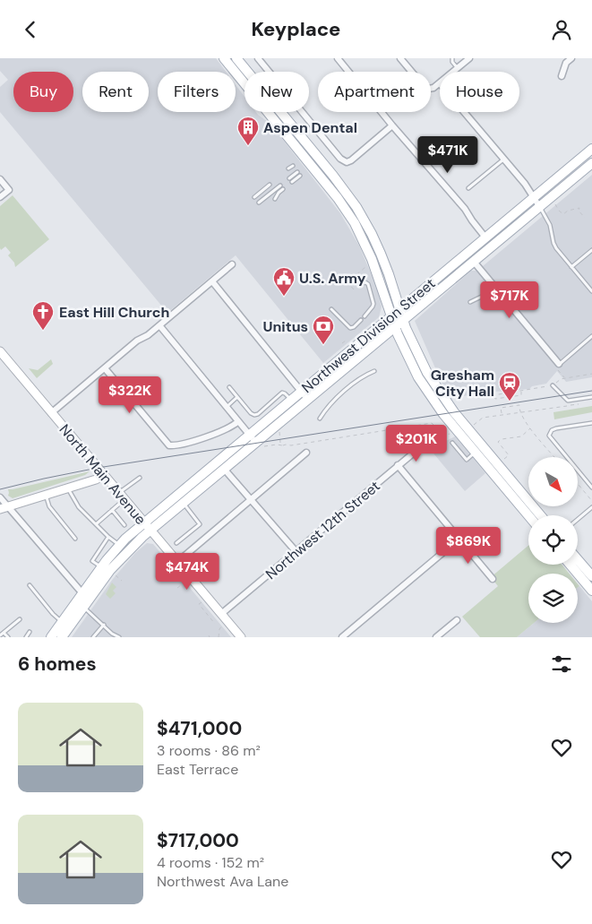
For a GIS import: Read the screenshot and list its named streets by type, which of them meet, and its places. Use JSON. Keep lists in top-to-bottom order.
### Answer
{
  "streets": {
    "main road": ["Northwest Division Street"],
    "street": ["North Main Avenue", "Northwest 12th Street"]
  },
  "crossings": [
    ["Northwest Division Street", "North Main Avenue"],
    ["North Main Avenue", "Northwest 12th Street"]
  ],
  "places": {
    "building": ["Aspen Dental"],
    "public building": ["U.S. Army"],
    "church": ["East Hill Church"],
    "bank": ["Unitus"],
    "station": ["Gresham City Hall"]
  },
  "north": "bottom right",
  "page": {
    "header": "Keyplace",
    "chip": [
      "Buy",
      "Rent",
      "Filters",
      "New",
      "Apartment",
      "House"
    ],
    "price": [
      "$471K",
      "$717K",
      "$322K",
      "$201K",
      "$869K",
      "$474K"
    ],
    "heading": "6 homes",
    "list": [
      {
        "name": "$471,000",
        "note": "3 rooms · 86 m² · East Terrace"
      },
      {
        "name": "$717,000",
        "note": "4 rooms · 152 m² · Northwest Ava Lane"
      }
    ]
  }
}
